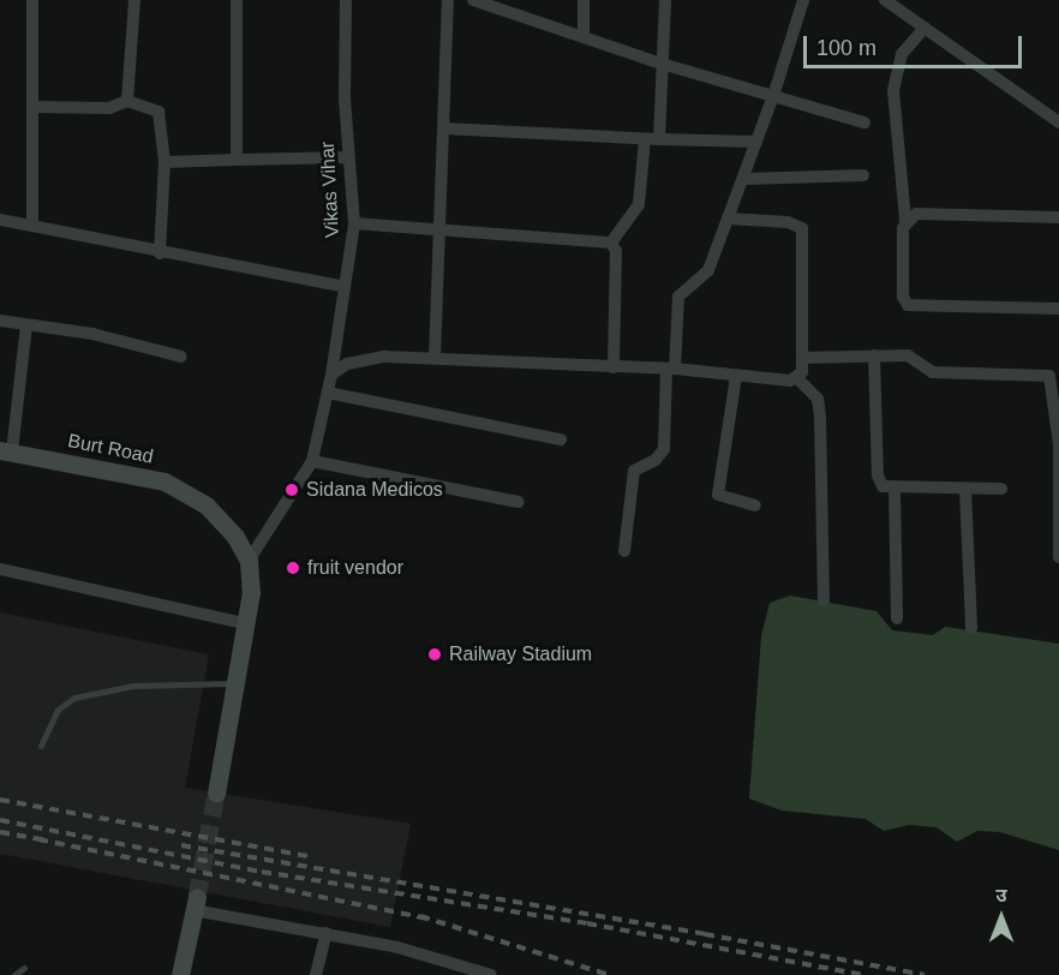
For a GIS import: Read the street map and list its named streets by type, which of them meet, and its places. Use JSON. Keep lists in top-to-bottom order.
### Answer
{
  "streets": {
    "street": ["Vikas Vihar", "Burt Road"]
  },
  "crossings": [
    ["Vikas Vihar", "Burt Road"]
  ],
  "places": ["Sidana Medicos", "fruit vendor", "Railway Stadium"],
  "scale_bar": "100 m",
  "north": "top"
}
